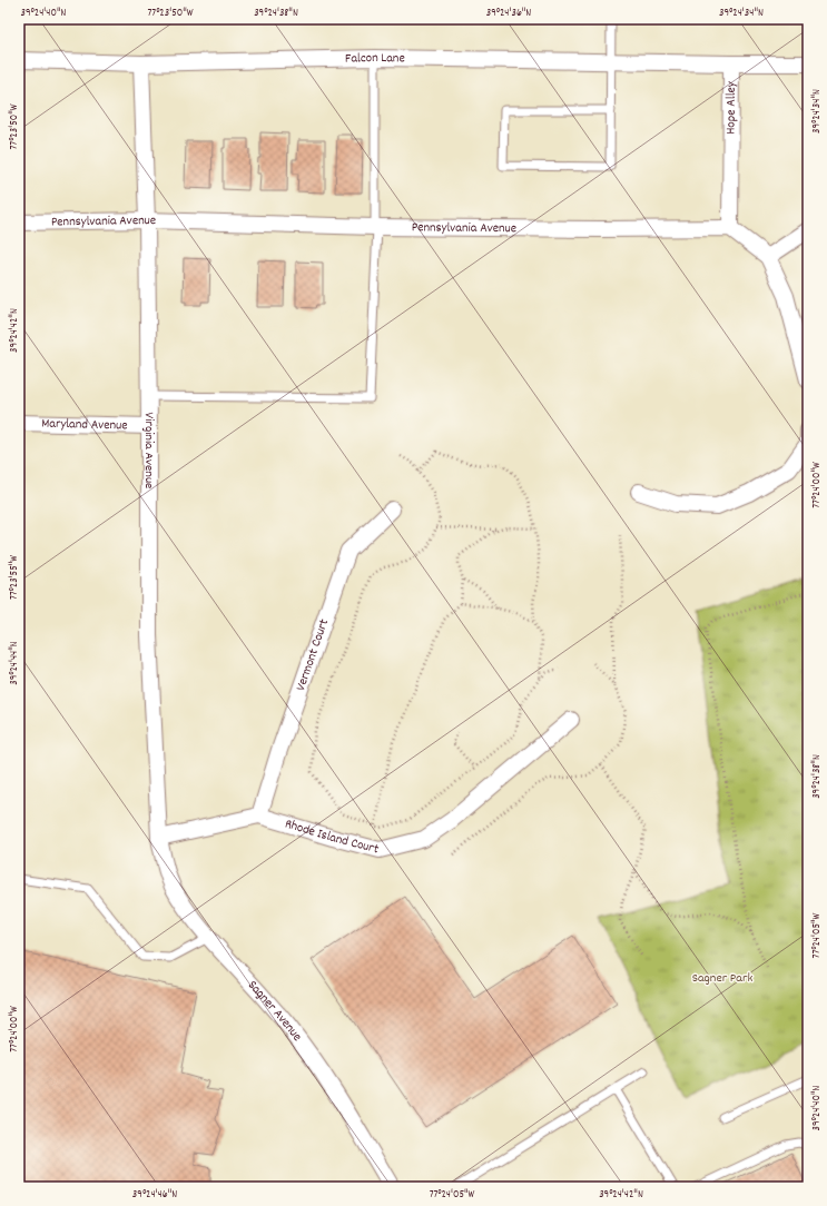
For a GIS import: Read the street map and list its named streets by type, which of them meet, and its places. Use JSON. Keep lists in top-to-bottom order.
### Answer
{
  "streets": {
    "street": [
      "Falcon Lane",
      "Hope Alley",
      "Pennsylvania Avenue",
      "Maryland Avenue",
      "Virginia Avenue",
      "Vermont Court",
      "Rhode Island Court",
      "Sagner Avenue"
    ]
  },
  "crossings": [
    ["Falcon Lane", "Hope Alley"],
    ["Falcon Lane", "Virginia Avenue"],
    ["Hope Alley", "Pennsylvania Avenue"],
    ["Pennsylvania Avenue", "Virginia Avenue"],
    ["Maryland Avenue", "Virginia Avenue"],
    ["Virginia Avenue", "Rhode Island Court"],
    ["Virginia Avenue", "Sagner Avenue"],
    ["Vermont Court", "Rhode Island Court"],
    ["Rhode Island Court", "Sagner Avenue"]
  ],
  "parks": ["Sagner Park"],
  "coordinates": [
    "39°24'40\"N",
    "77°23'50\"W",
    "39°24'38\"N",
    "39°24'36\"N",
    "39°24'34\"N",
    "39°24'42\"N",
    "77°24'00\"W",
    "77°23'55\"W",
    "39°24'44\"N",
    "77°24'05\"W",
    "39°24'46\"N"
  ]
}
